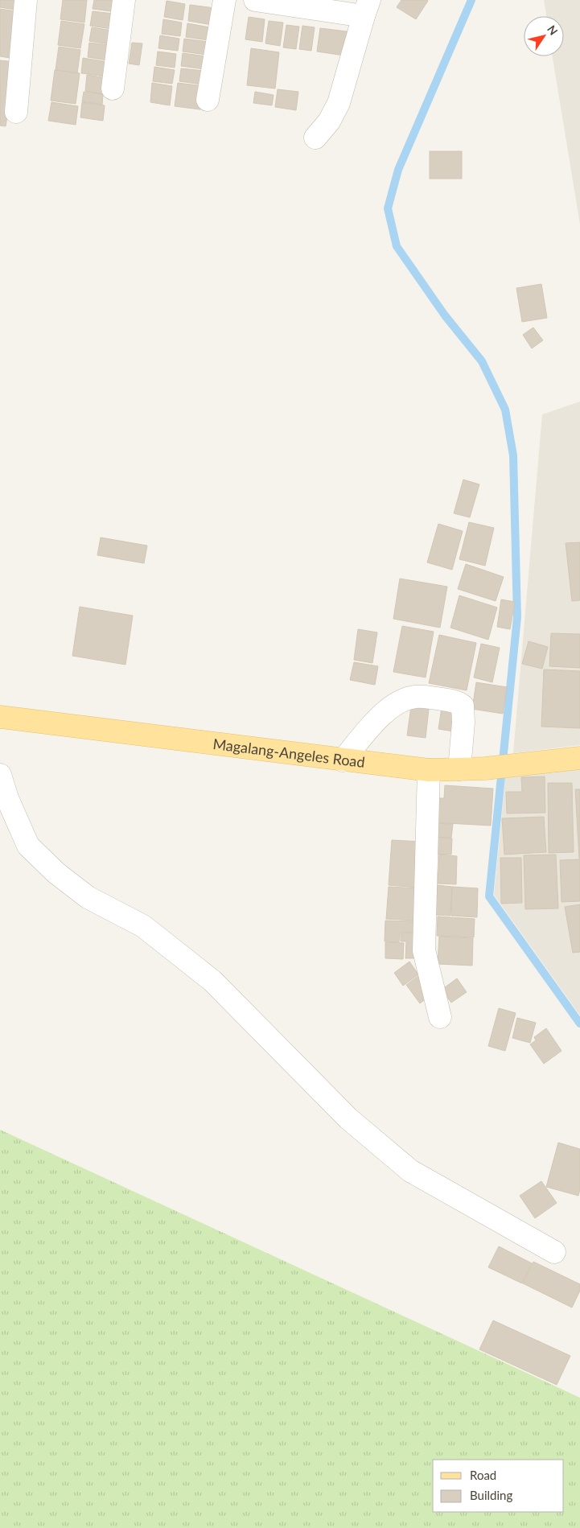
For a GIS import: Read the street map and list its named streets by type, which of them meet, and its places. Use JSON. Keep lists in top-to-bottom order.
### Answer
{
  "streets": {
    "main road": ["Magalang-Angeles Road"]
  },
  "legend": ["Road", "Building"],
  "north": "top right"
}
